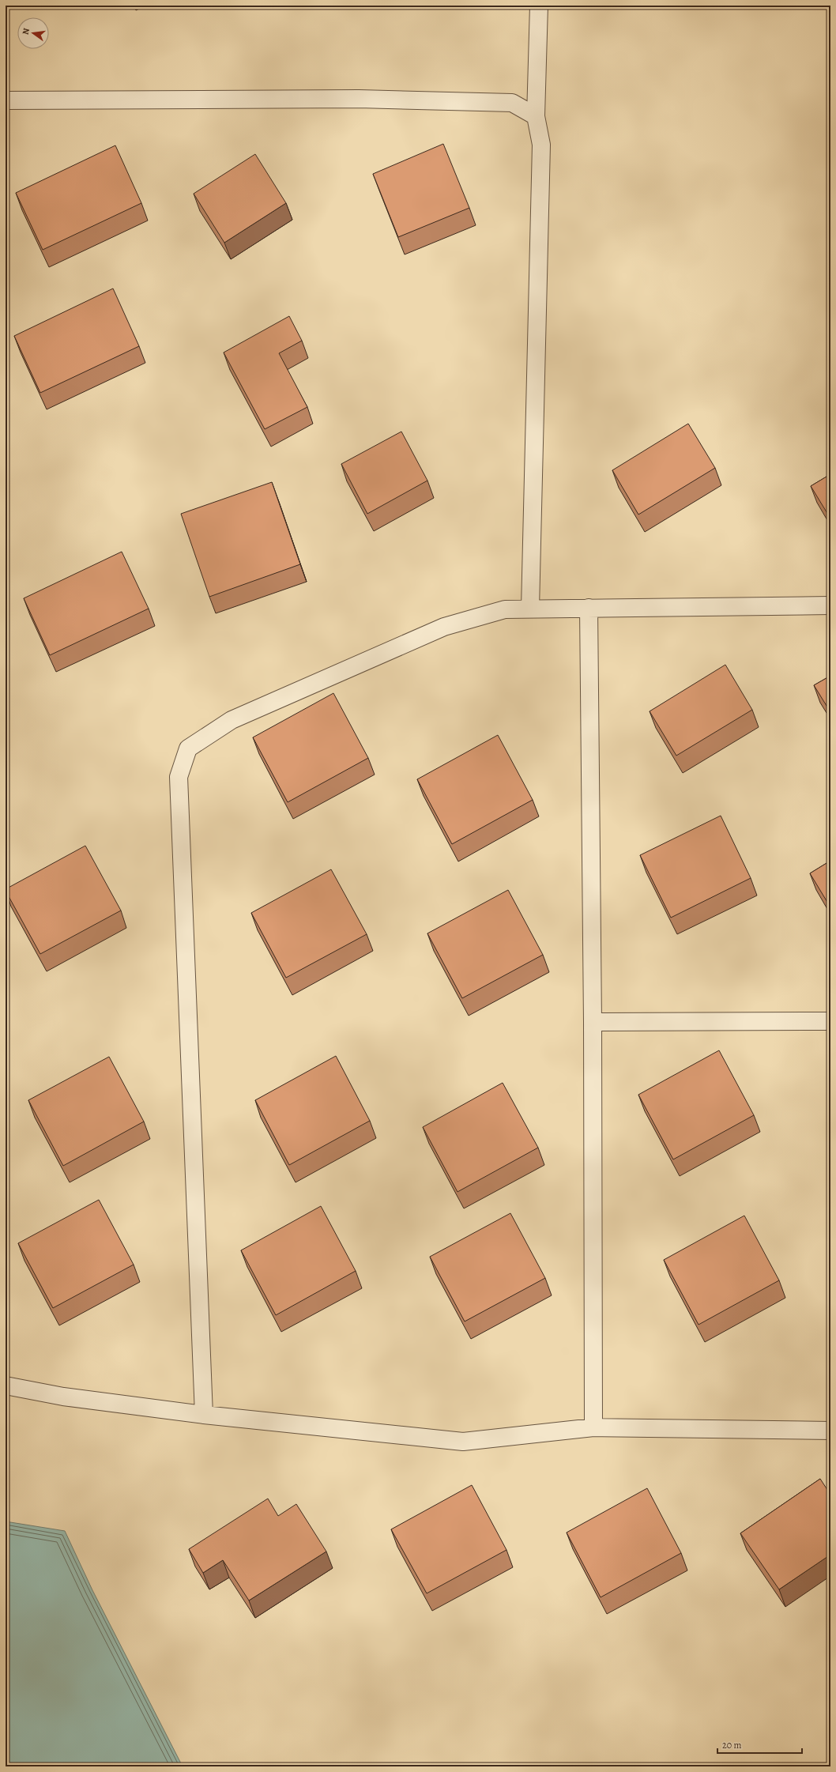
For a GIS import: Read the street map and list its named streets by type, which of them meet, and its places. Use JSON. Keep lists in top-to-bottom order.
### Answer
{
  "scale_bar": "20 m",
  "north": "left"
}
